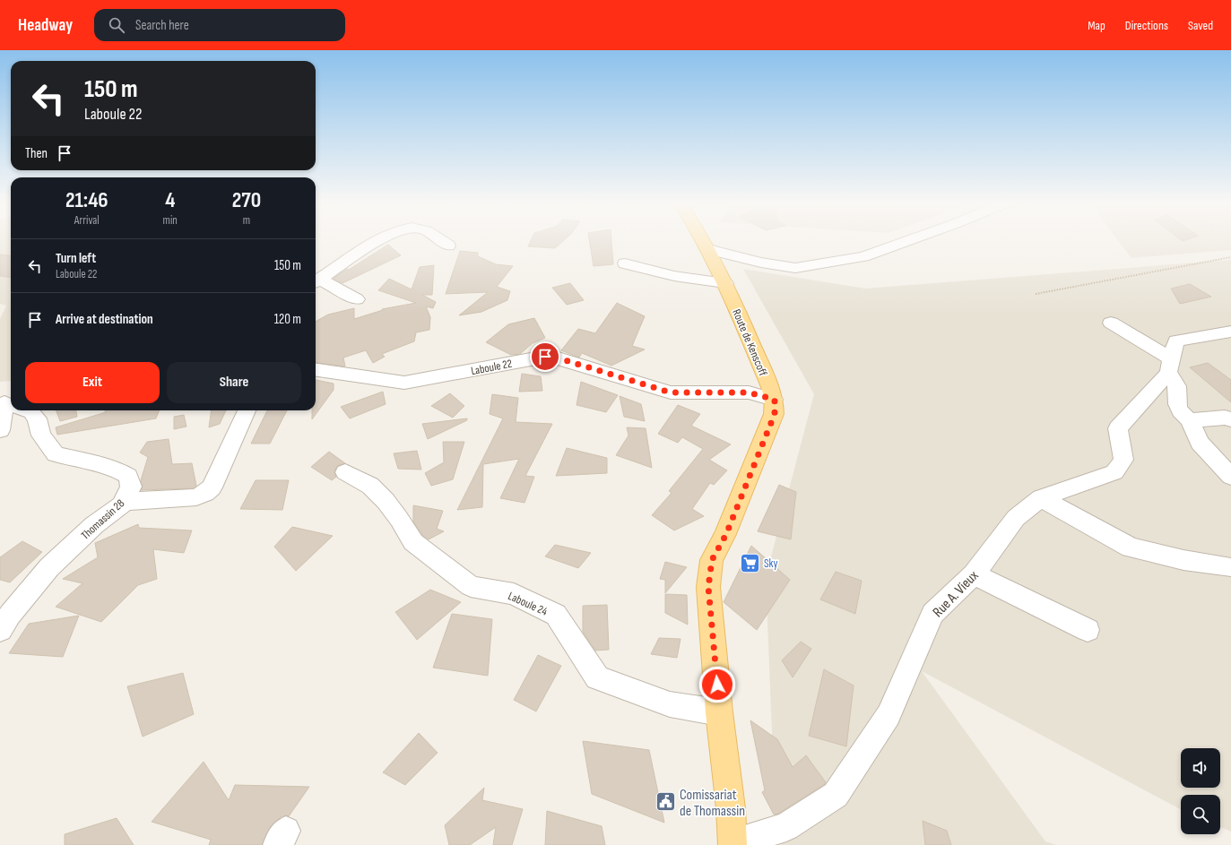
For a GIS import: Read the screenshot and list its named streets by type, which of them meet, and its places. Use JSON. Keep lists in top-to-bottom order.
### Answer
{
  "streets": {
    "main road": ["Route de Kenscoff"],
    "street": [
      "Laboule 22",
      "Thomassin 28",
      "Rue A. Vieux",
      "Laboule 24"
    ]
  },
  "crossings": [
    ["Route de Kenscoff", "Laboule 22"],
    ["Route de Kenscoff", "Rue A. Vieux"],
    ["Route de Kenscoff", "Laboule 24"]
  ],
  "places": {
    "supermarket": ["Sky"],
    "public building": ["Comissariat de Thomassin"]
  },
  "page": {
    "header": "Headway",
    "search": "Search here",
    "nav": ["Map", "Directions", "Saved"],
    "turn": ["150 m", "Laboule 22"],
    "then": "Then",
    "eta": [
      "21:46",
      "Arrival",
      "4",
      "min",
      "270",
      "m"
    ],
    "list": [
      {
        "name": "Turn left",
        "note": "Laboule 22",
        "value": "150 m"
      },
      {
        "name": "Arrive at destination",
        "value": "120 m"
      }
    ],
    "buttons": ["Exit", "Share"]
  }
}
